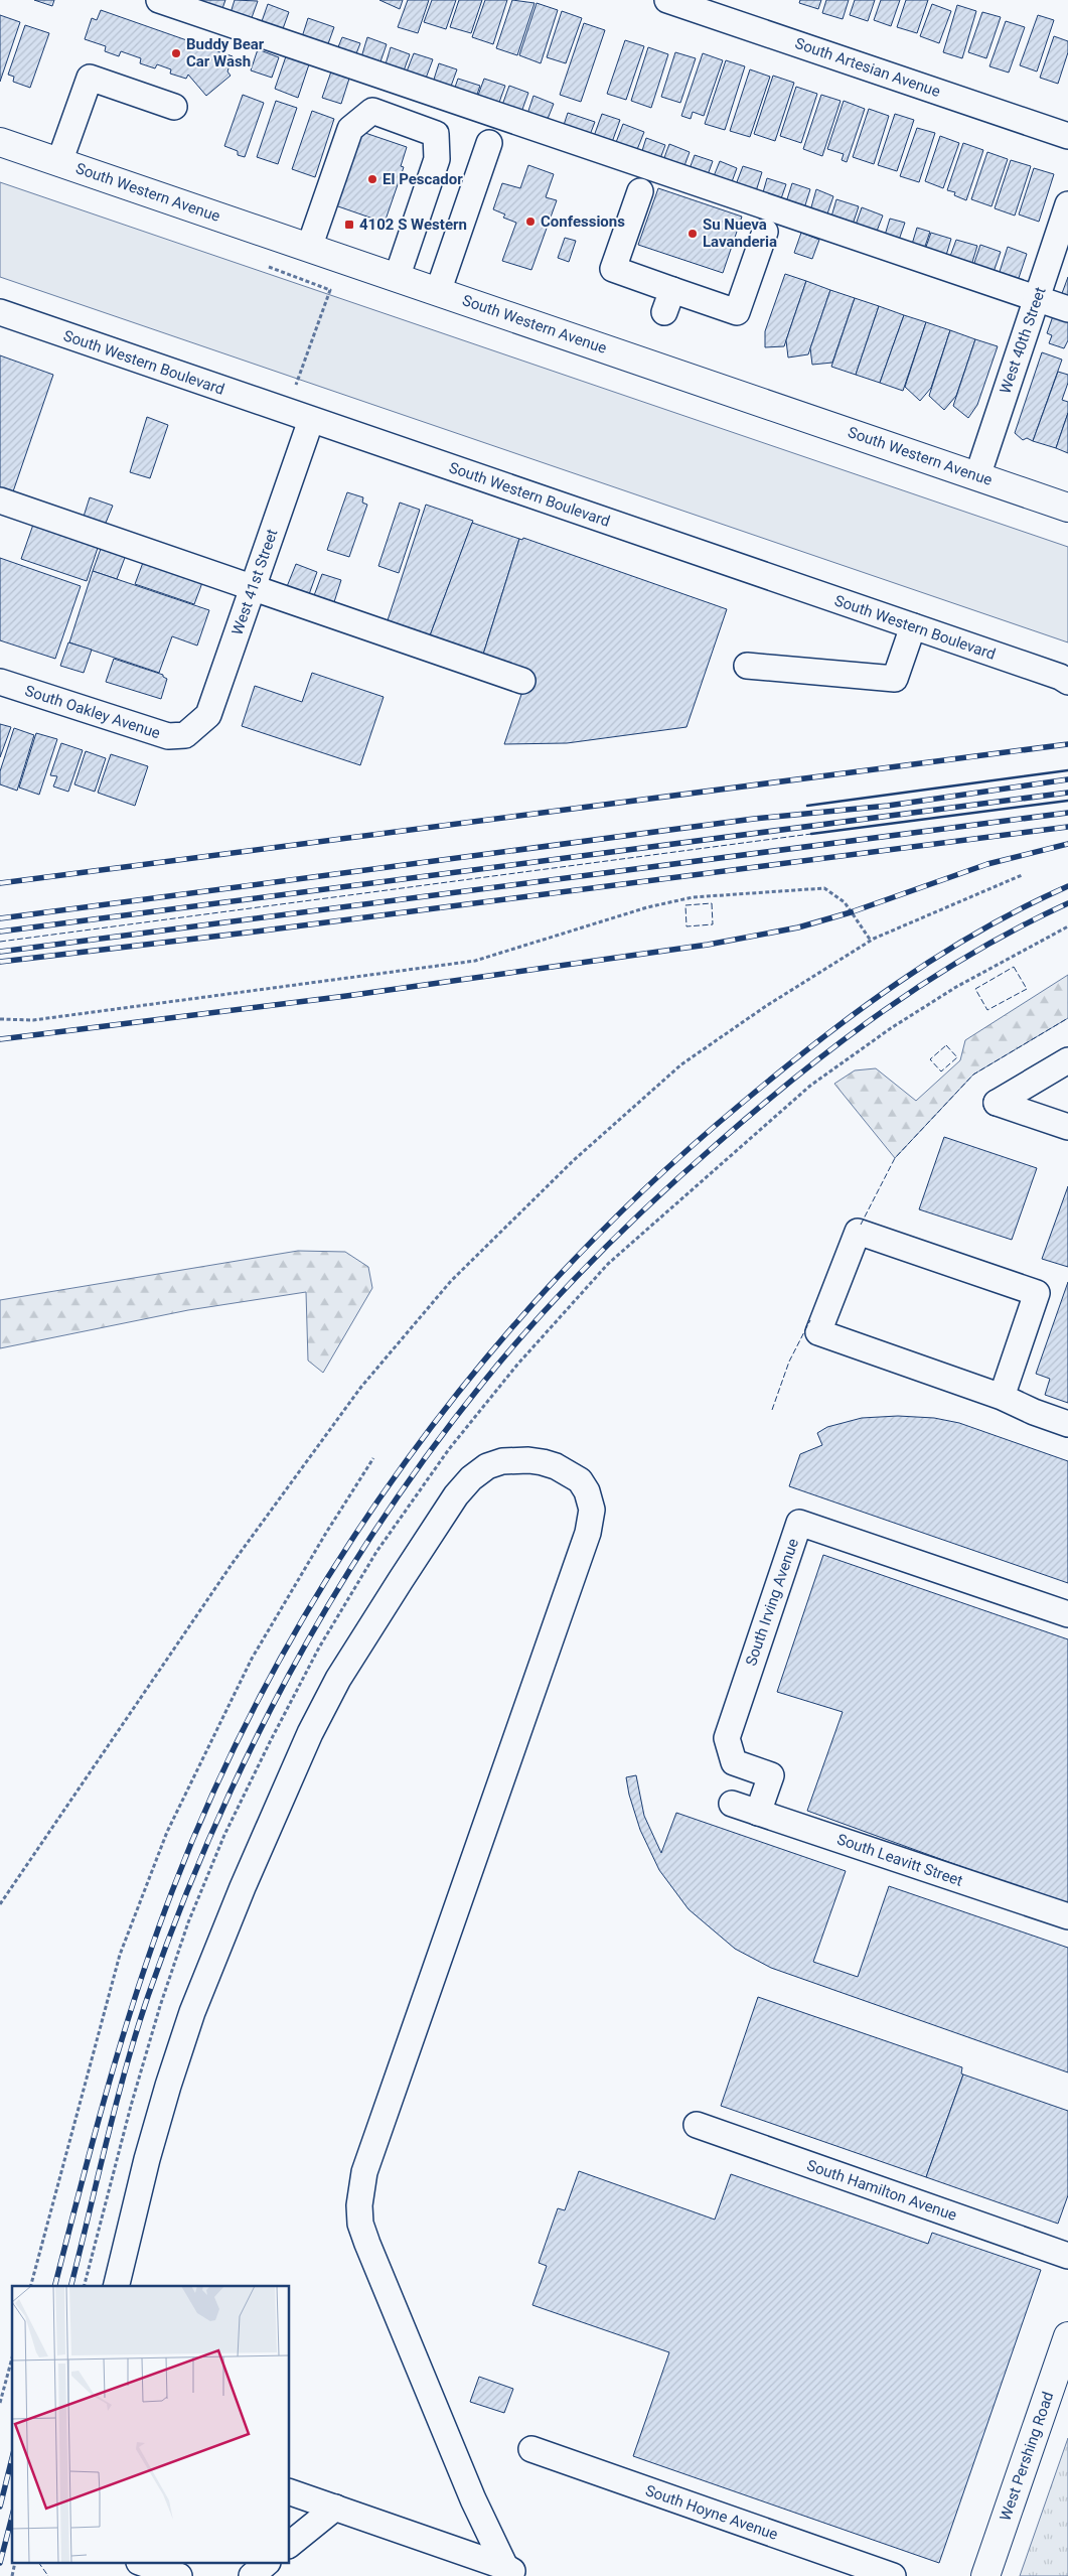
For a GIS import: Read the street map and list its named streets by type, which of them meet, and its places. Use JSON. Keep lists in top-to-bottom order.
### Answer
{
  "streets": {
    "main road": ["South Western Avenue", "West Pershing Road"],
    "street": [
      "South Artesian Avenue",
      "West 40th Street",
      "South Western Boulevard",
      "West 41st Street",
      "South Oakley Avenue",
      "South Irving Avenue",
      "South Leavitt Street",
      "South Hamilton Avenue",
      "South Hoyne Avenue"
    ]
  },
  "crossings": [
    ["South Western Avenue", "West 40th Street"],
    ["South Western Boulevard", "West 41st Street"],
    ["West 41st Street", "South Oakley Avenue"],
    ["South Irving Avenue", "South Leavitt Street"]
  ],
  "places": {
    "other": [
      "Buddy Bear Car Wash",
      "El Pescador",
      "Confessions",
      "Su Nueva Lavanderia"
    ],
    "transit": ["4102 S Western"]
  }
}
